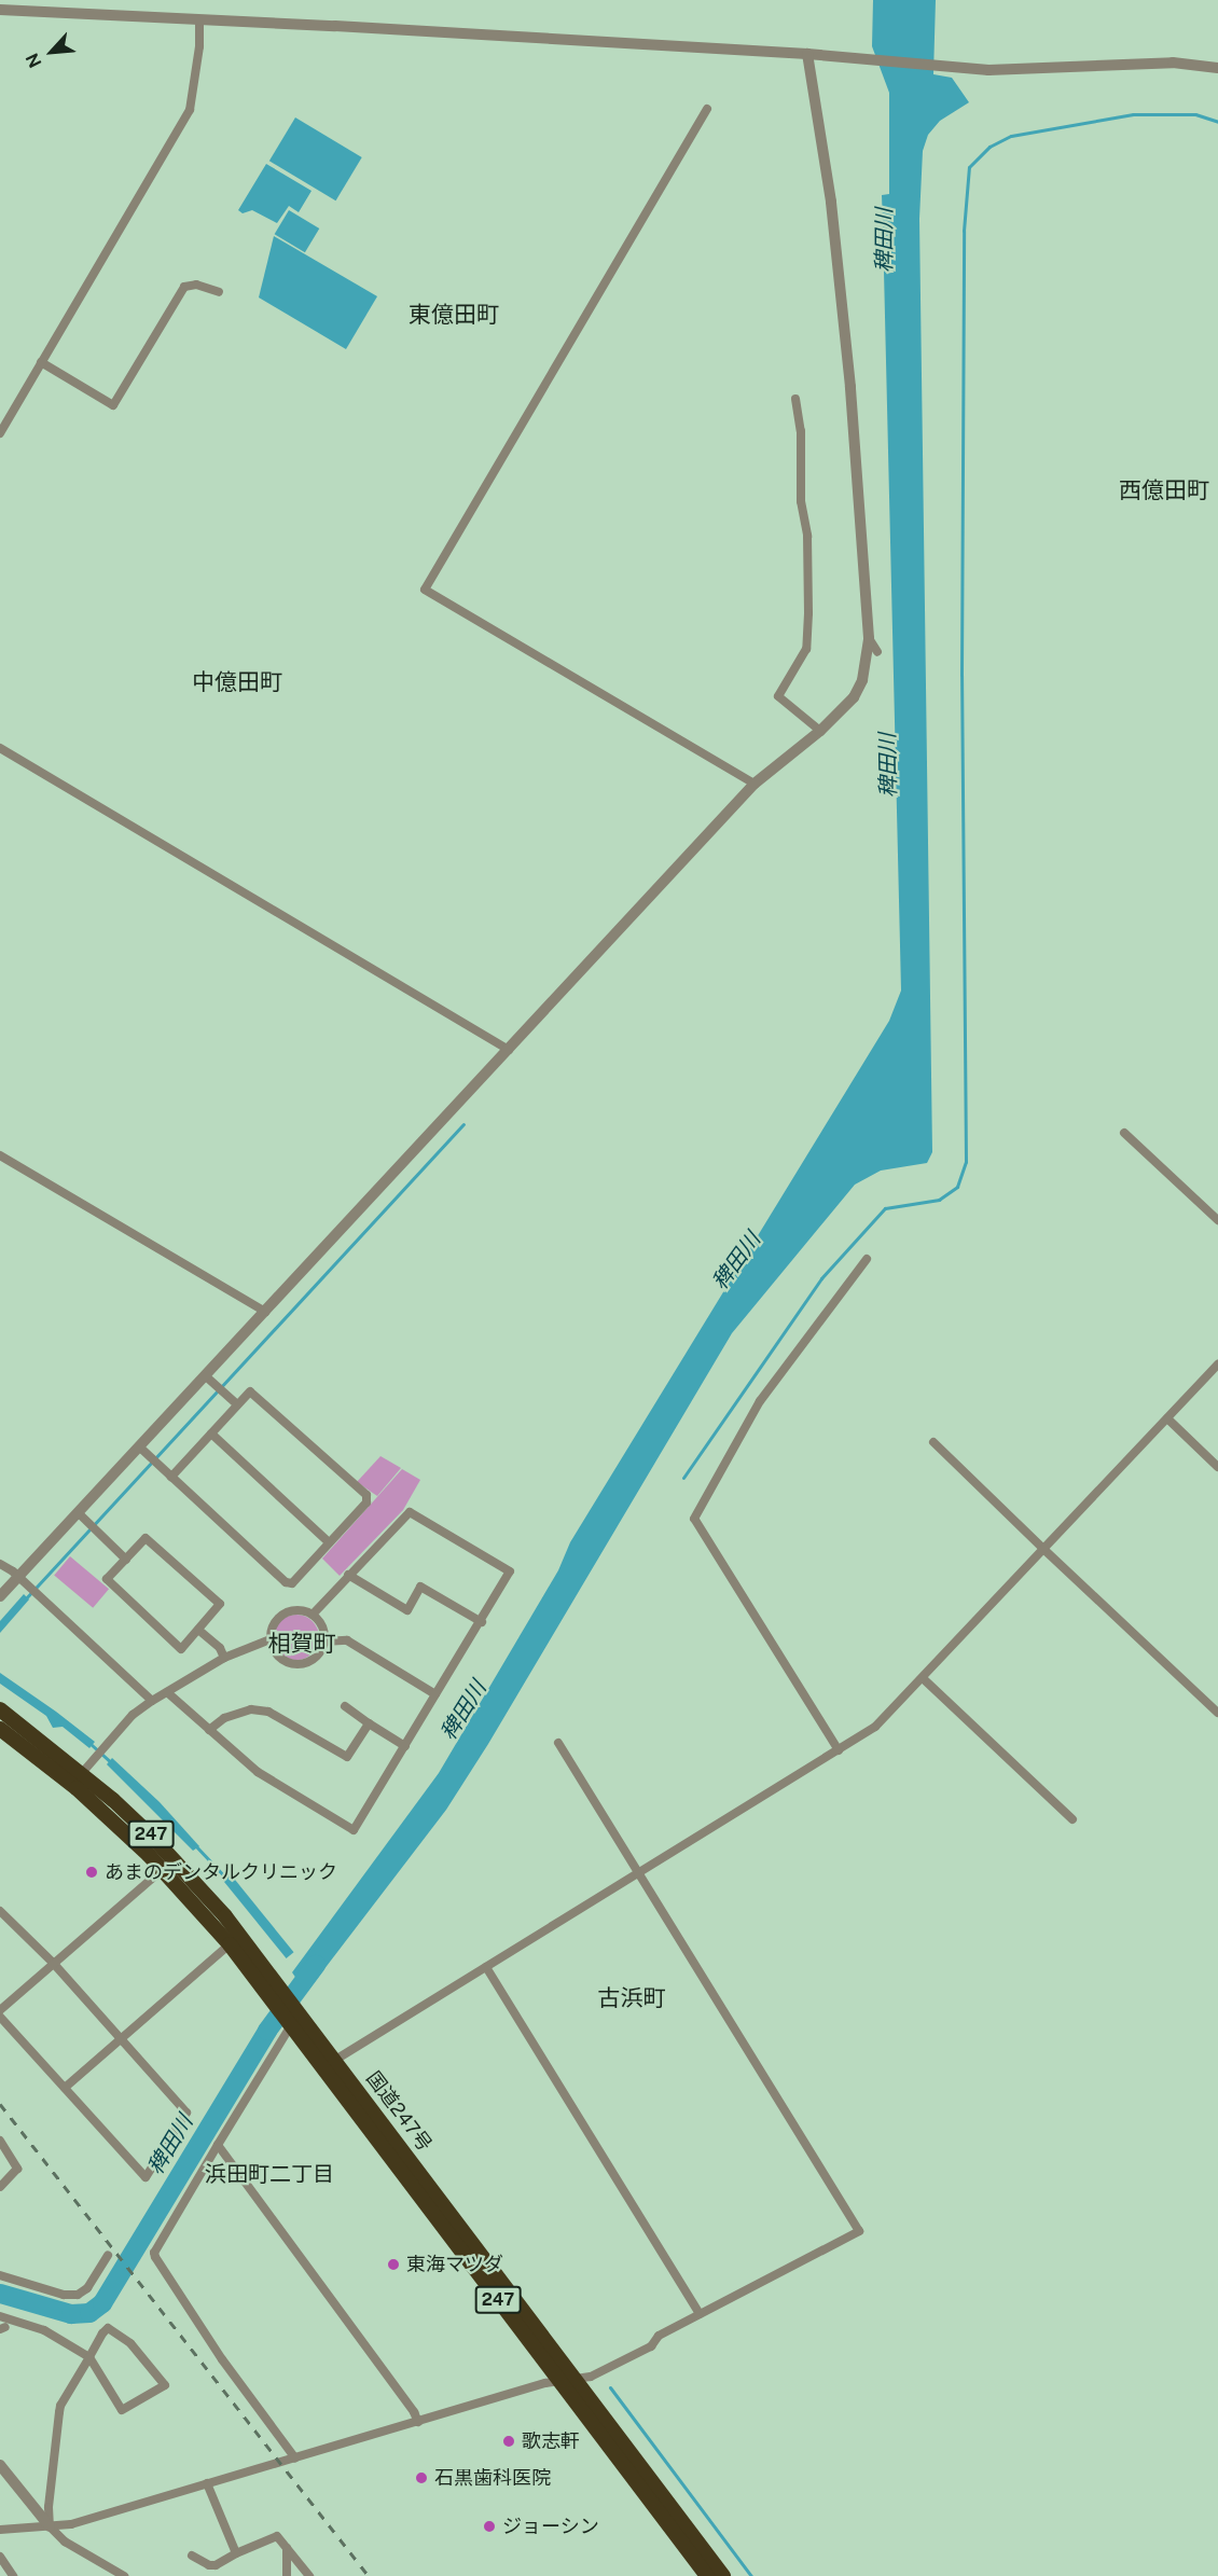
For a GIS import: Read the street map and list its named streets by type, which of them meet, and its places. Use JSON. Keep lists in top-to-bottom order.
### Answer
{
  "streets": {
    "highway": ["247", "国道247号"]
  },
  "districts": [
    "東億田町",
    "西億田町",
    "中億田町",
    "相賀町",
    "古浜町",
    "浜田町二丁目"
  ],
  "water": ["稗田川"],
  "places": [
    "あまのデンタルクリニック",
    "東海マツダ",
    "歌志軒",
    "石黒歯科医院",
    "ジョーシン"
  ],
  "north": "bottom left"
}
